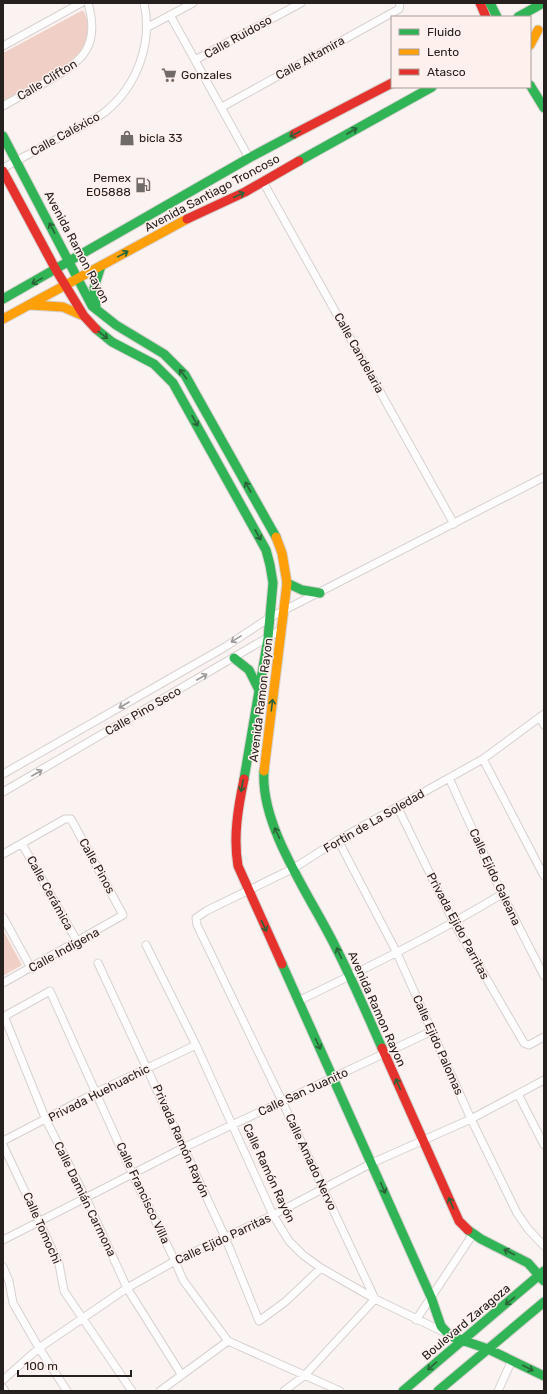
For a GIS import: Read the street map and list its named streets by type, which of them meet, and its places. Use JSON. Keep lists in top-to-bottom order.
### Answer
{
  "streets": {
    "main road": [
      "Avenida Santiago Troncoso",
      "Avenida Ramon Rayon",
      "Calle Ramón Rayón",
      "Boulevard Zaragoza"
    ],
    "street": [
      "Calle Ruidoso",
      "Calle Altamira",
      "Calle Clifton",
      "Calle Caléxico",
      "Calle Candelaria",
      "Calle Pino Seco",
      "Fortin de La Soledad",
      "Calle Pinos",
      "Calle Ejido Galeana",
      "Calle Cerámica",
      "Privada Ejido Parritas",
      "Calle Indígena",
      "Calle Ejido Palomas",
      "Calle San Juanito",
      "Privada Huehuachic",
      "Privada Ramón Rayón",
      "Calle Amado Nervo",
      "Calle Francisco Villa",
      "Calle Damián Carmona",
      "Calle Tomochi",
      "Calle Ejido Parritas"
    ]
  },
  "crossings": [
    ["Calle Caléxico", "Avenida Ramon Rayon"],
    ["Avenida Santiago Troncoso", "Avenida Ramon Rayon"],
    ["Avenida Santiago Troncoso", "Calle Candelaria"],
    ["Avenida Ramon Rayon", "Calle Pino Seco"],
    ["Avenida Ramon Rayon", "Fortin de La Soledad"],
    ["Avenida Ramon Rayon", "Calle San Juanito"],
    ["Avenida Ramon Rayon", "Calle Ejido Parritas"],
    ["Avenida Ramon Rayon", "Boulevard Zaragoza"],
    ["Calle Candelaria", "Calle Pino Seco"],
    ["Fortin de La Soledad", "Calle Ejido Galeana"],
    ["Fortin de La Soledad", "Privada Ejido Parritas"],
    ["Fortin de La Soledad", "Calle Ejido Palomas"],
    ["Fortin de La Soledad", "Calle Amado Nervo"],
    ["Calle Pinos", "Calle Cerámica"],
    ["Calle Pinos", "Calle Indígena"],
    ["Calle Cerámica", "Calle Indígena"],
    ["Calle Ejido Palomas", "Calle San Juanito"],
    ["Calle Ejido Palomas", "Calle Ejido Parritas"],
    ["Calle San Juanito", "Privada Ramón Rayón"],
    ["Calle San Juanito", "Calle Amado Nervo"],
    ["Calle San Juanito", "Calle Ramón Rayón"],
    ["Calle San Juanito", "Calle Francisco Villa"],
    ["Calle San Juanito", "Calle Damián Carmona"],
    ["Calle San Juanito", "Calle Tomochi"],
    ["Privada Huehuachic", "Privada Ramón Rayón"],
    ["Privada Huehuachic", "Calle Ramón Rayón"],
    ["Privada Huehuachic", "Calle Francisco Villa"],
    ["Privada Huehuachic", "Calle Damián Carmona"],
    ["Privada Ramón Rayón", "Calle Ramón Rayón"],
    ["Privada Ramón Rayón", "Calle Ejido Parritas"],
    ["Calle Amado Nervo", "Calle Ramón Rayón"],
    ["Calle Amado Nervo", "Calle Ejido Parritas"],
    ["Calle Ramón Rayón", "Calle Ejido Parritas"],
    ["Calle Ramón Rayón", "Boulevard Zaragoza"],
    ["Calle Francisco Villa", "Calle Damián Carmona"],
    ["Calle Francisco Villa", "Calle Ejido Parritas"],
    ["Calle Damián Carmona", "Calle Ejido Parritas"],
    ["Calle Tomochi", "Calle Ejido Parritas"]
  ],
  "places": {
    "supermarket": ["Gonzales"],
    "shop": ["bicla 33"],
    "fuel station": ["Pemex E05888"]
  },
  "legend": ["Fluido", "Lento", "Atasco"],
  "scale_bar": "100 m"
}
